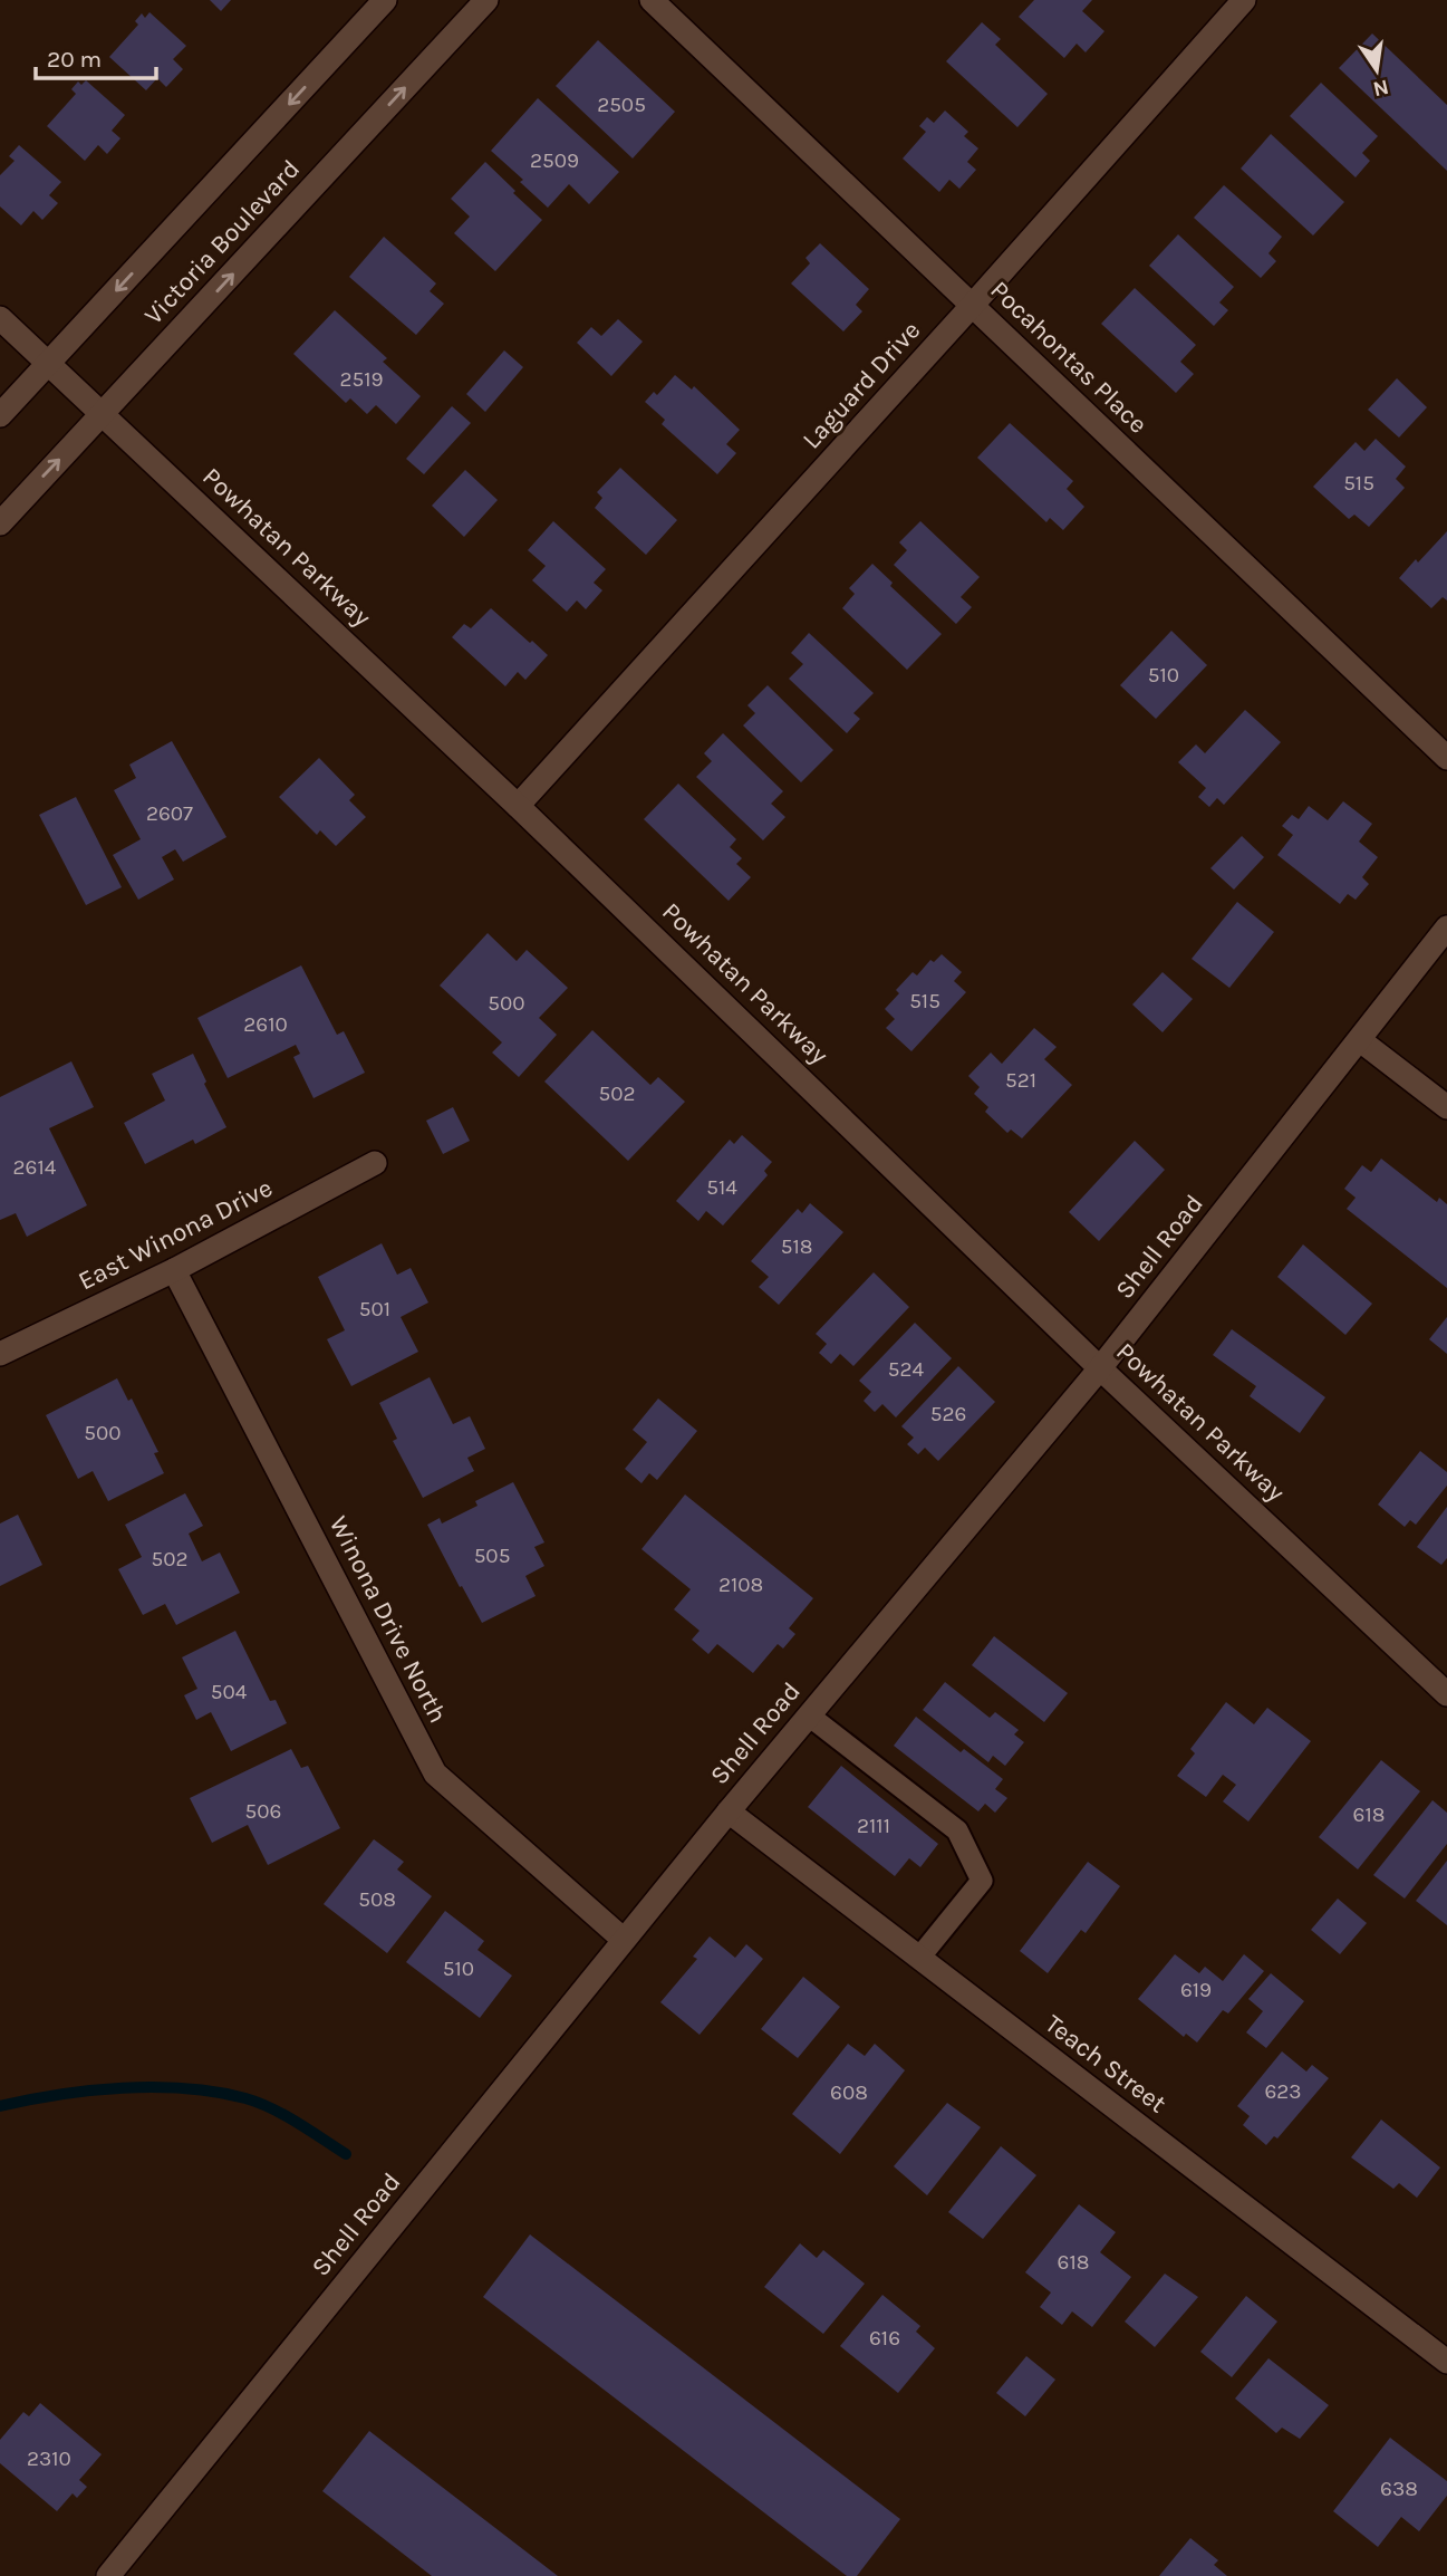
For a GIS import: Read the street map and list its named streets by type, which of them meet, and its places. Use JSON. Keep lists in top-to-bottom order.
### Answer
{
  "streets": {
    "street": [
      "Victoria Boulevard",
      "Pocahontas Place",
      "Laguard Drive",
      "Powhatan Parkway",
      "East Winona Drive",
      "Shell Road",
      "Winona Drive North",
      "Teach Street"
    ]
  },
  "crossings": [
    ["Victoria Boulevard", "Powhatan Parkway"],
    ["Pocahontas Place", "Laguard Drive"],
    ["Laguard Drive", "Powhatan Parkway"],
    ["Powhatan Parkway", "Shell Road"],
    ["East Winona Drive", "Winona Drive North"],
    ["Shell Road", "Winona Drive North"],
    ["Shell Road", "Teach Street"]
  ],
  "house_numbers": [
    "2505",
    "2509",
    "2519",
    "515",
    "510",
    "2607",
    "515",
    "500",
    "2610",
    "521",
    "502",
    "2614",
    "514",
    "518",
    "501",
    "524",
    "526",
    "500",
    "505",
    "502",
    "2108",
    "504",
    "506",
    "618",
    "2111",
    "508",
    "510",
    "619",
    "623",
    "608",
    "618",
    "616",
    "2310",
    "638"
  ],
  "scale_bar": "20 m",
  "north": "bottom"
}
